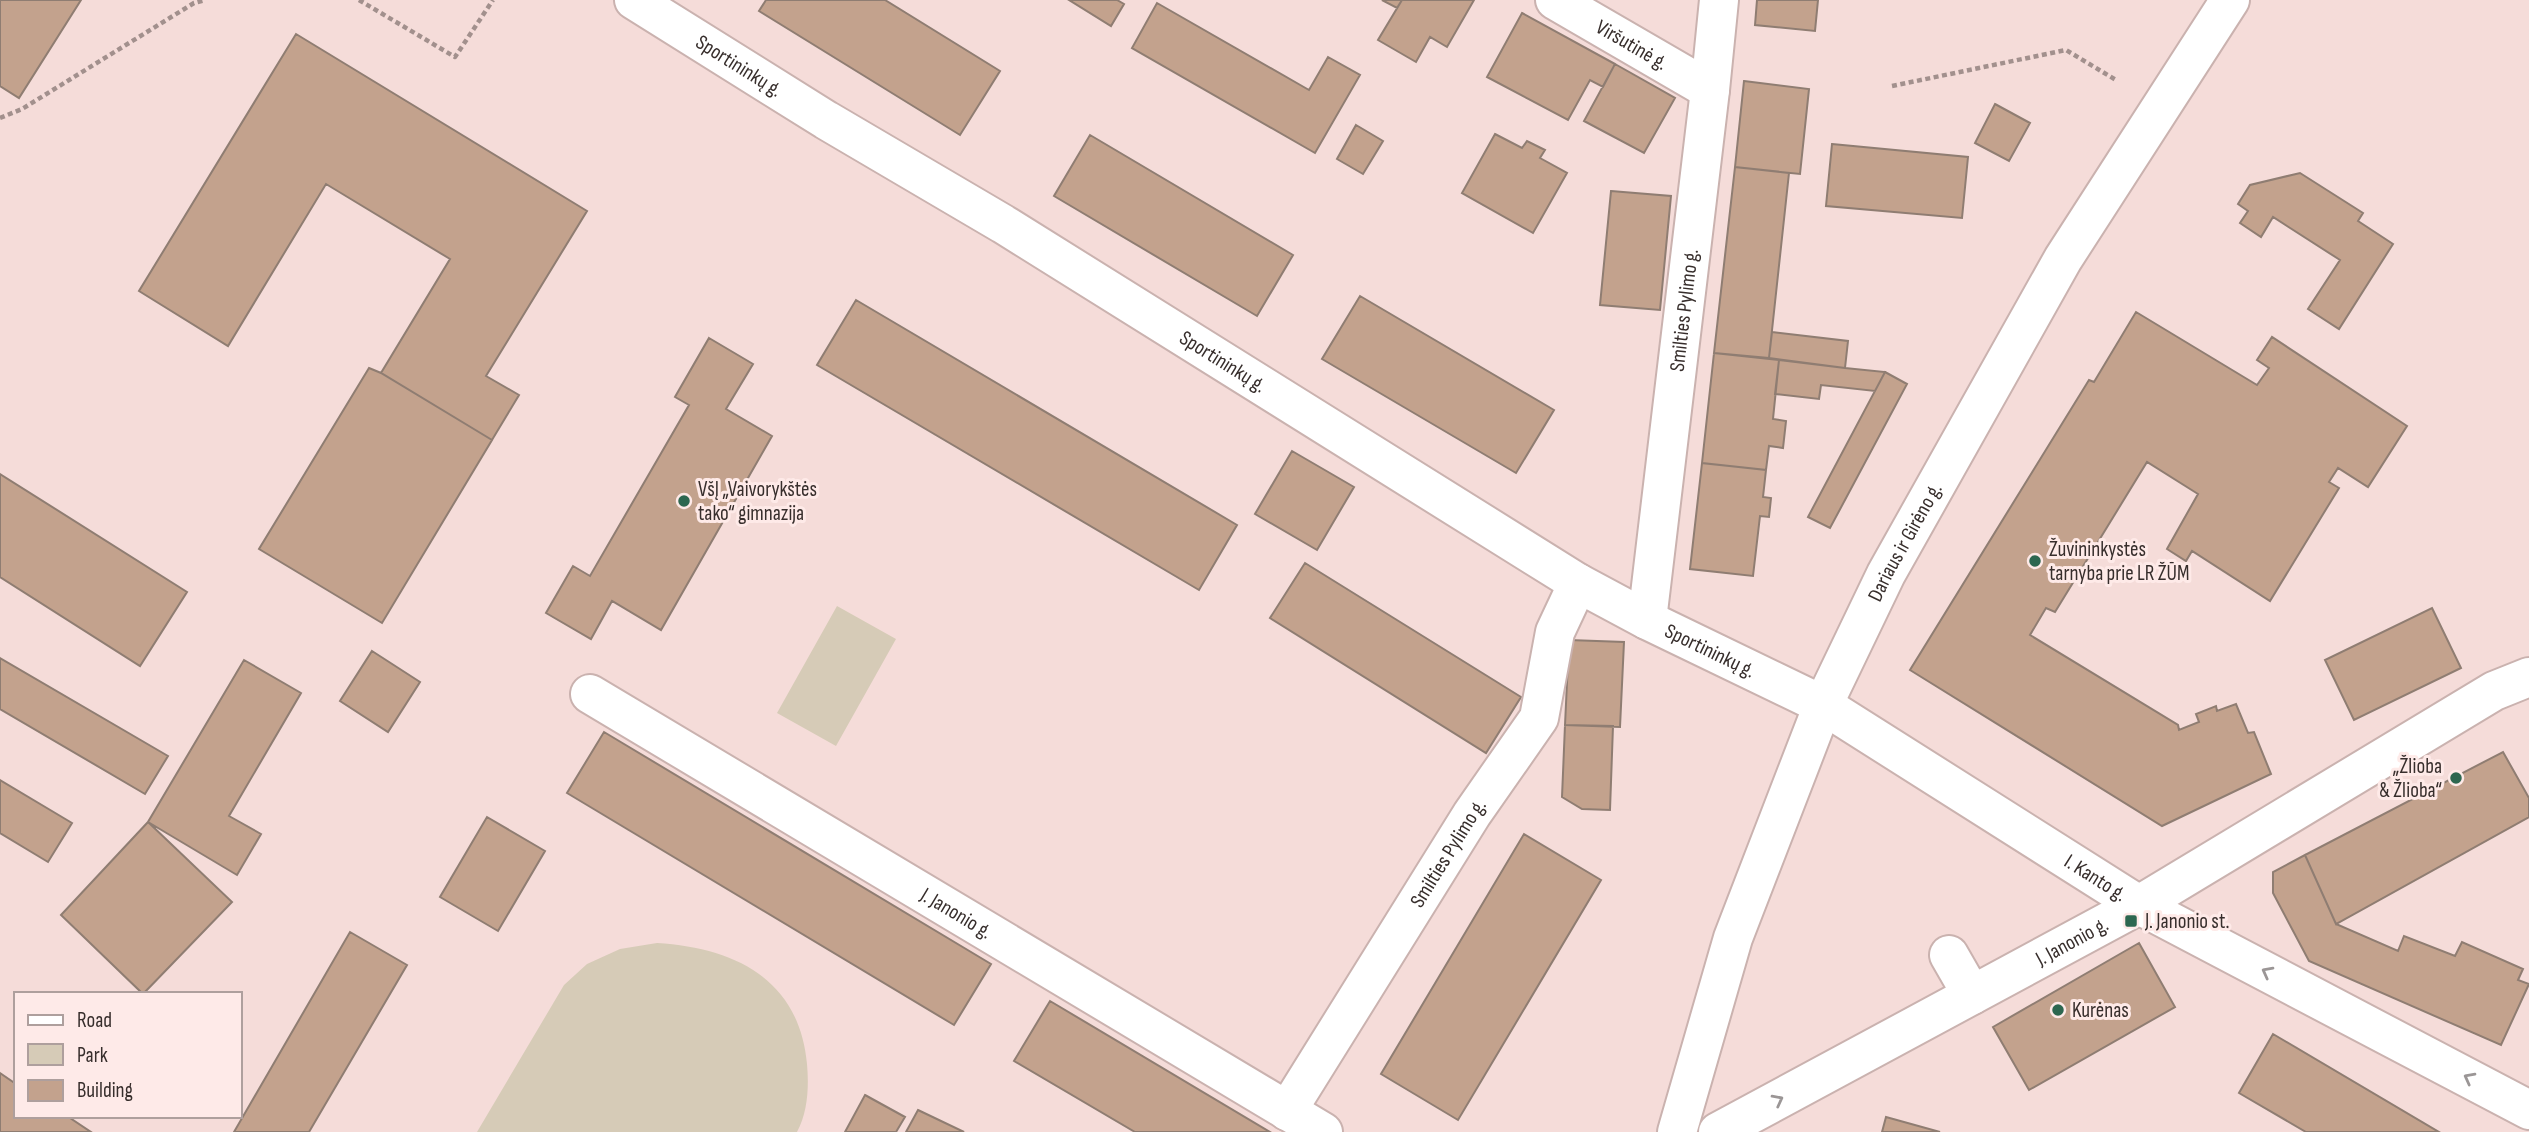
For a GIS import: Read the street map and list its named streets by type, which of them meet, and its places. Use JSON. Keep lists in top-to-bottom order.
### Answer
{
  "streets": {
    "street": [
      "Viršutinė g.",
      "Sportininkų g.",
      "Smilties Pylimo g.",
      "Dariaus ir Girėno g.",
      "I. Kanto g.",
      "J. Janonio g."
    ]
  },
  "crossings": [
    ["Viršutinė g.", "Smilties Pylimo g."],
    ["Sportininkų g.", "Smilties Pylimo g."],
    ["Sportininkų g.", "Dariaus ir Girėno g."],
    ["Sportininkų g.", "I. Kanto g."],
    ["Smilties Pylimo g.", "J. Janonio g."],
    ["Dariaus ir Girėno g.", "I. Kanto g."],
    ["I. Kanto g.", "J. Janonio g."]
  ],
  "one_way": ["I. Kanto g."],
  "places": {
    "other": [
      "VšĮ „Vaivorykštės tako“ gimnazija",
      "Žuvininkystės tarnyba prie LR ŽŪM",
      "„Žlioba & Žlioba“",
      "Kurėnas"
    ],
    "transit": ["J. Janonio st."]
  },
  "legend": ["Road", "Park", "Building"]
}
